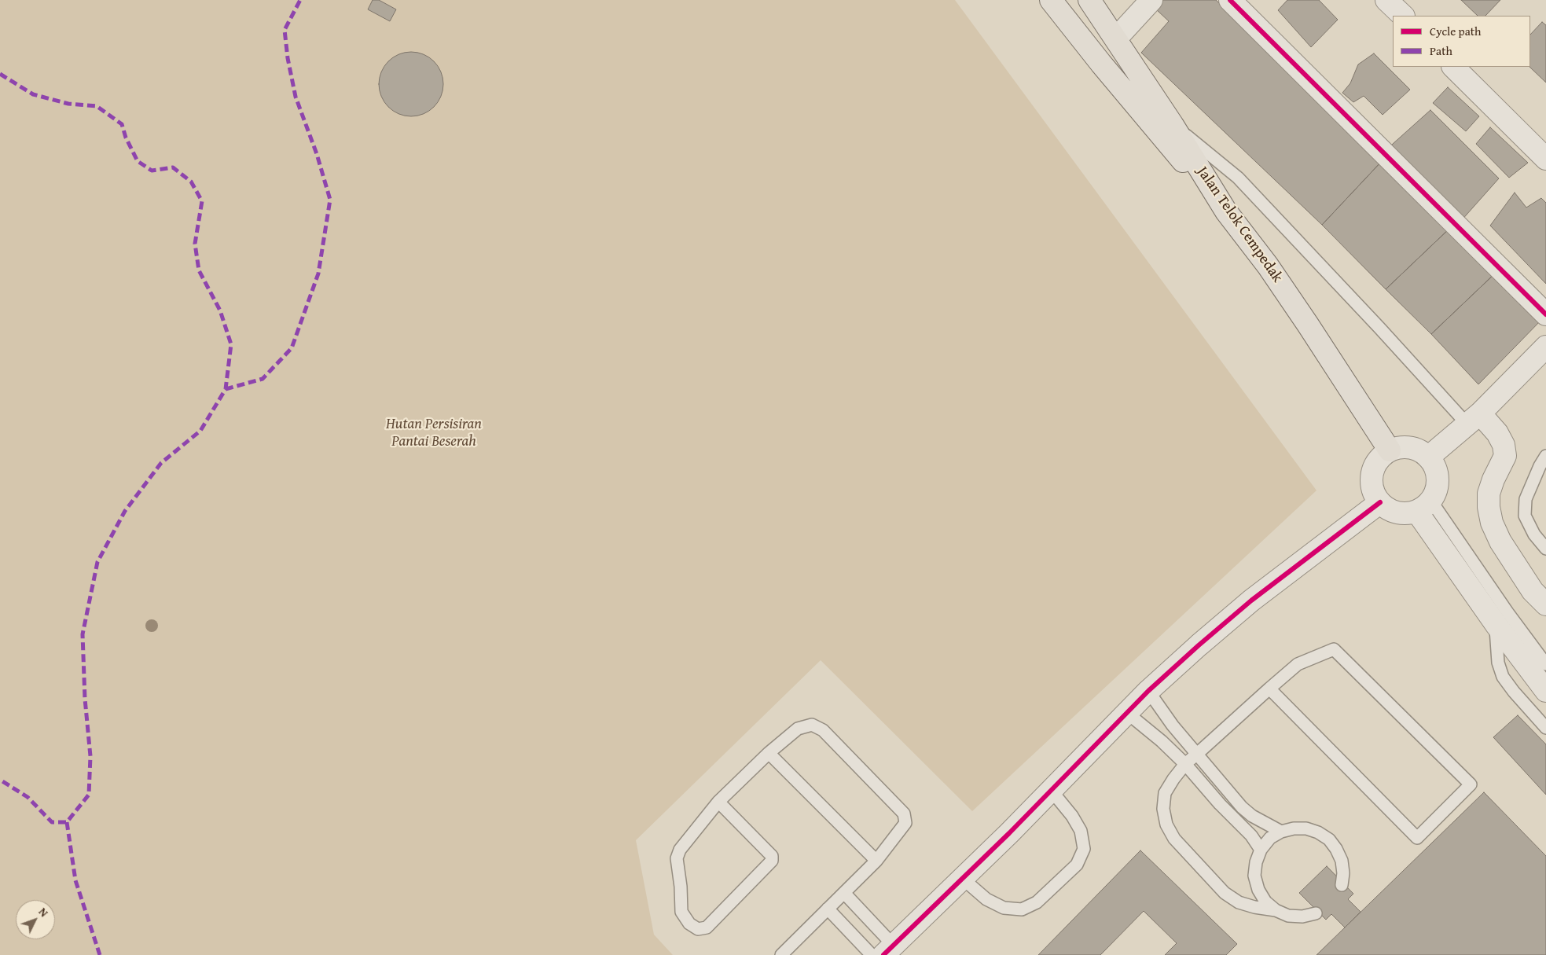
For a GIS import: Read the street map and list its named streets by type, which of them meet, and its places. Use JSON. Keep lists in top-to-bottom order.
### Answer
{
  "streets": {
    "main road": ["Jalan Telok Cempedak"]
  },
  "parks": ["Hutan Persisiran Pantai Beserah"],
  "legend": ["Cycle path", "Path"],
  "north": "top right"
}
